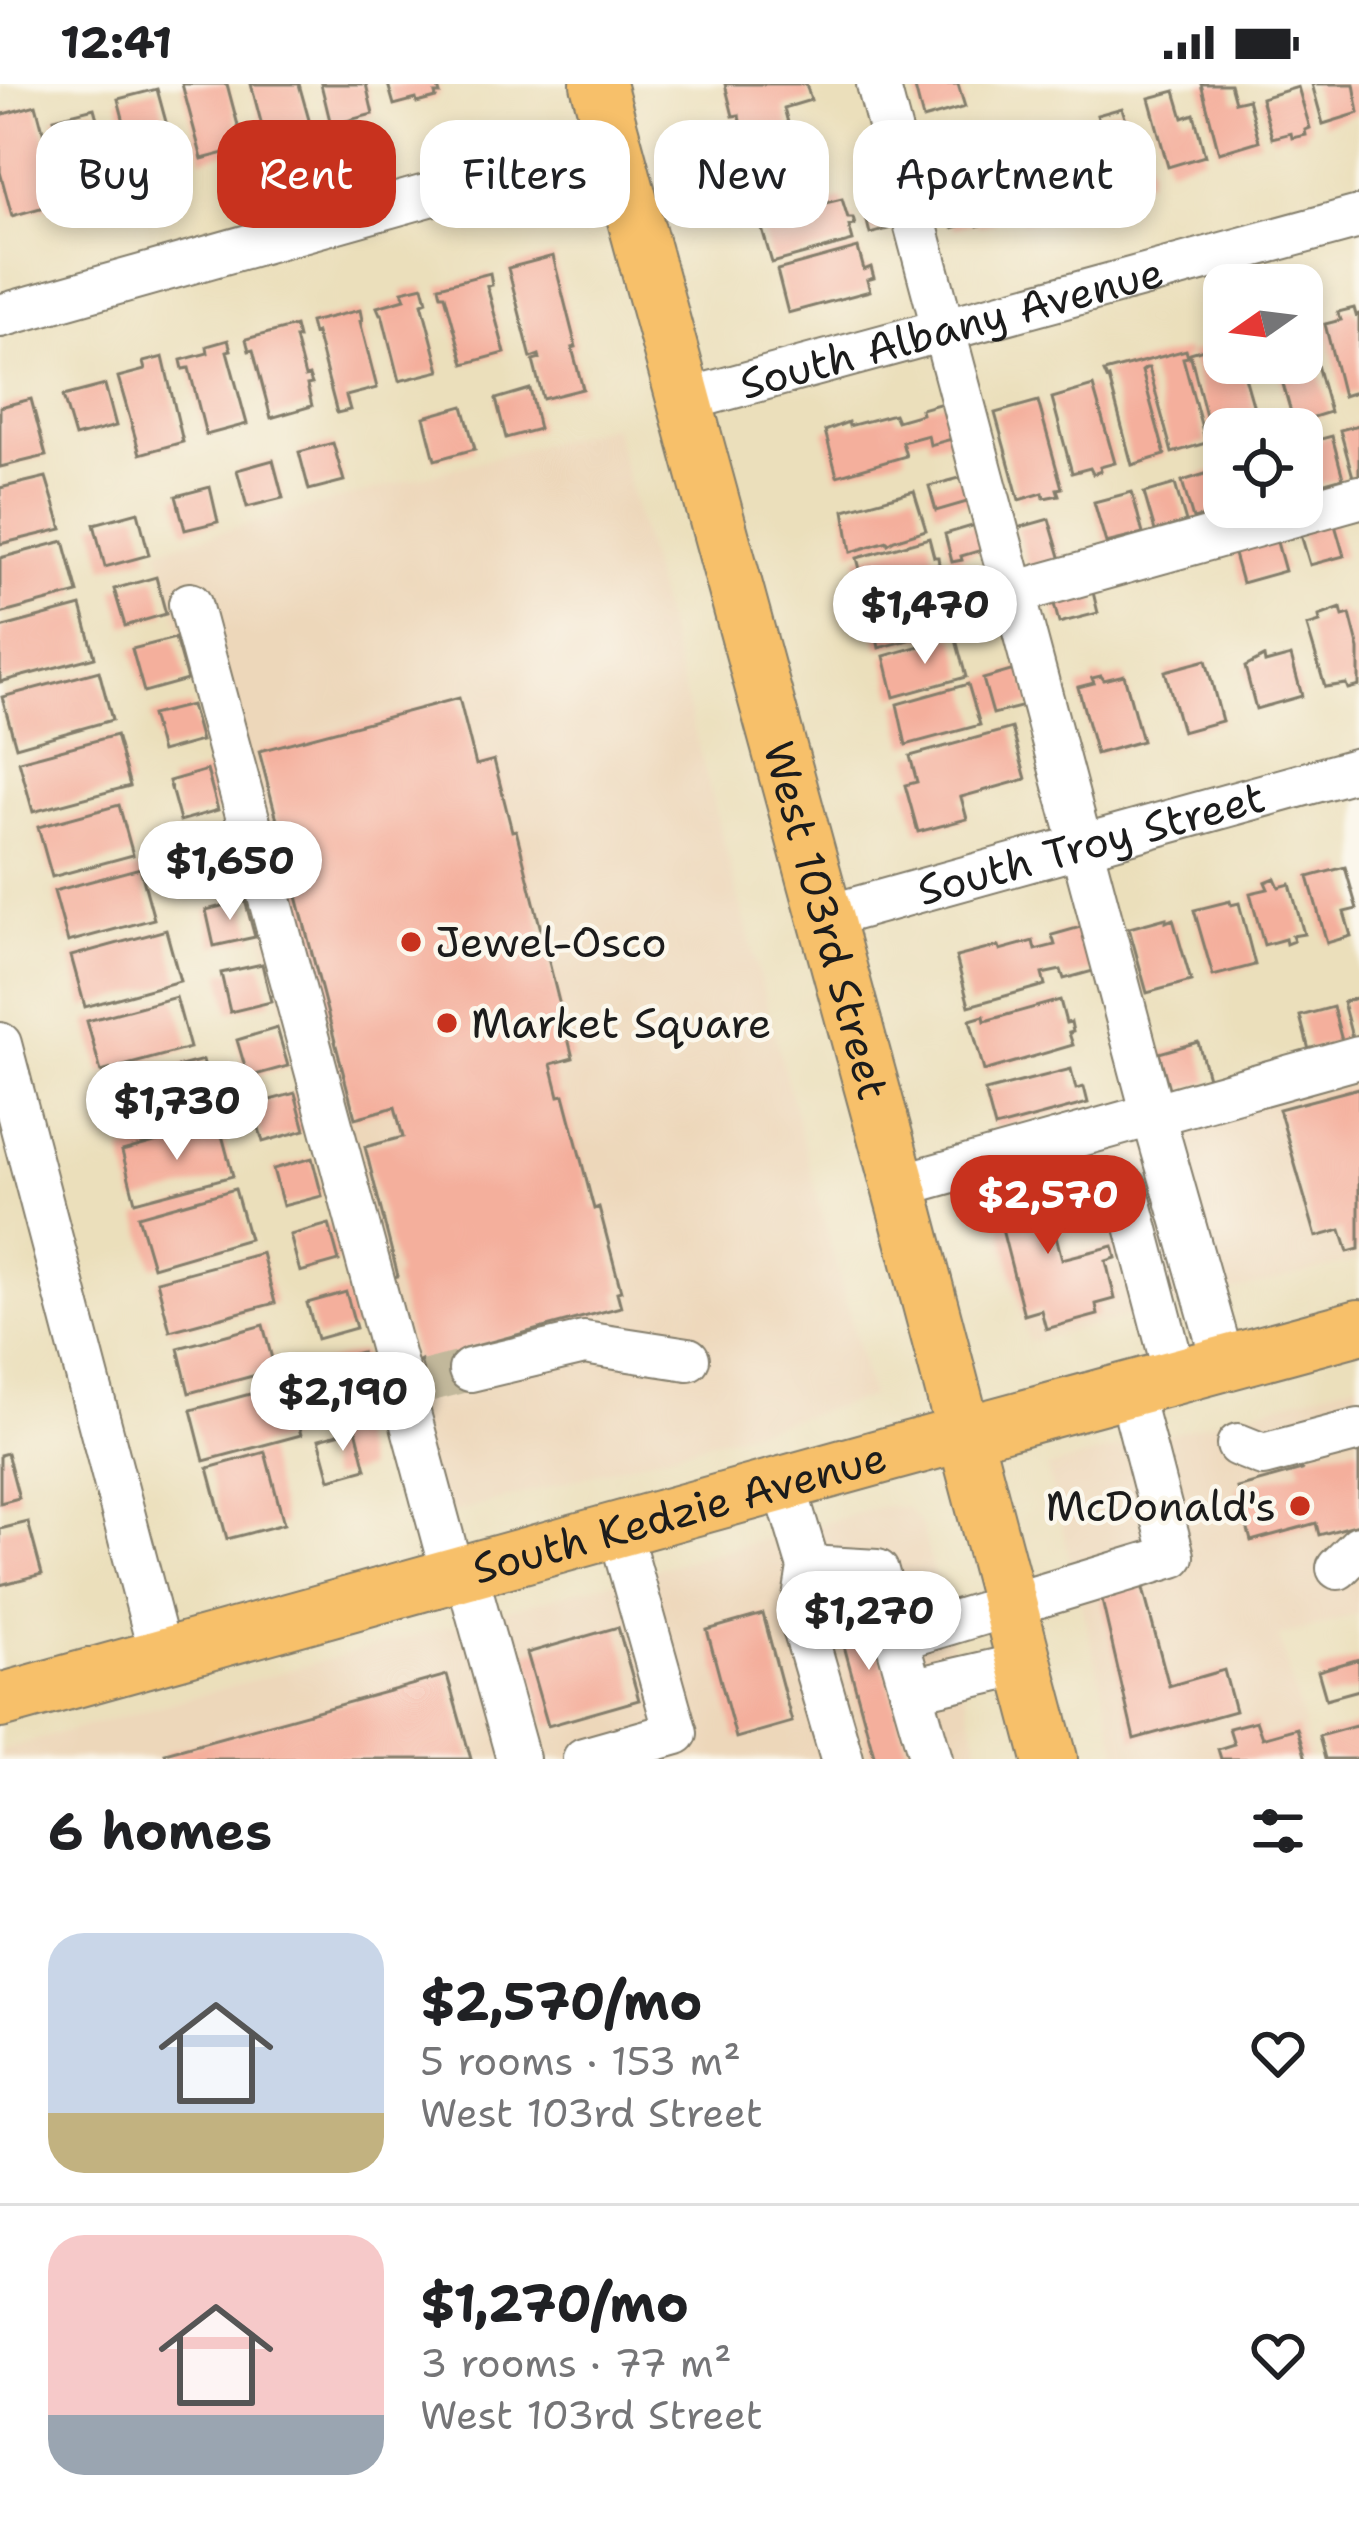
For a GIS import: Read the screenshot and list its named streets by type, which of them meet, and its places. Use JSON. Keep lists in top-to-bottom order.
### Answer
{
  "streets": {
    "main road": ["West 103rd Street", "South Kedzie Avenue"],
    "street": ["South Albany Avenue", "South Troy Street"]
  },
  "crossings": [
    ["South Albany Avenue", "West 103rd Street"],
    ["South Troy Street", "West 103rd Street"],
    ["West 103rd Street", "South Kedzie Avenue"]
  ],
  "places": ["Jewel-Osco", "Market Square", "McDonald's"],
  "north": "left",
  "page": {
    "status": "12:41",
    "chip": [
      "Buy",
      "Rent",
      "Filters",
      "New",
      "Apartment"
    ],
    "price": [
      "$1,470",
      "$1,650",
      "$1,730",
      "$2,570",
      "$2,190",
      "$1,270"
    ],
    "heading": "6 homes",
    "list": [
      {
        "name": "$2,570/mo",
        "note": "5 rooms · 153 m² · West 103rd Street"
      },
      {
        "name": "$1,270/mo",
        "note": "3 rooms · 77 m² · West 103rd Street"
      }
    ]
  }
}
